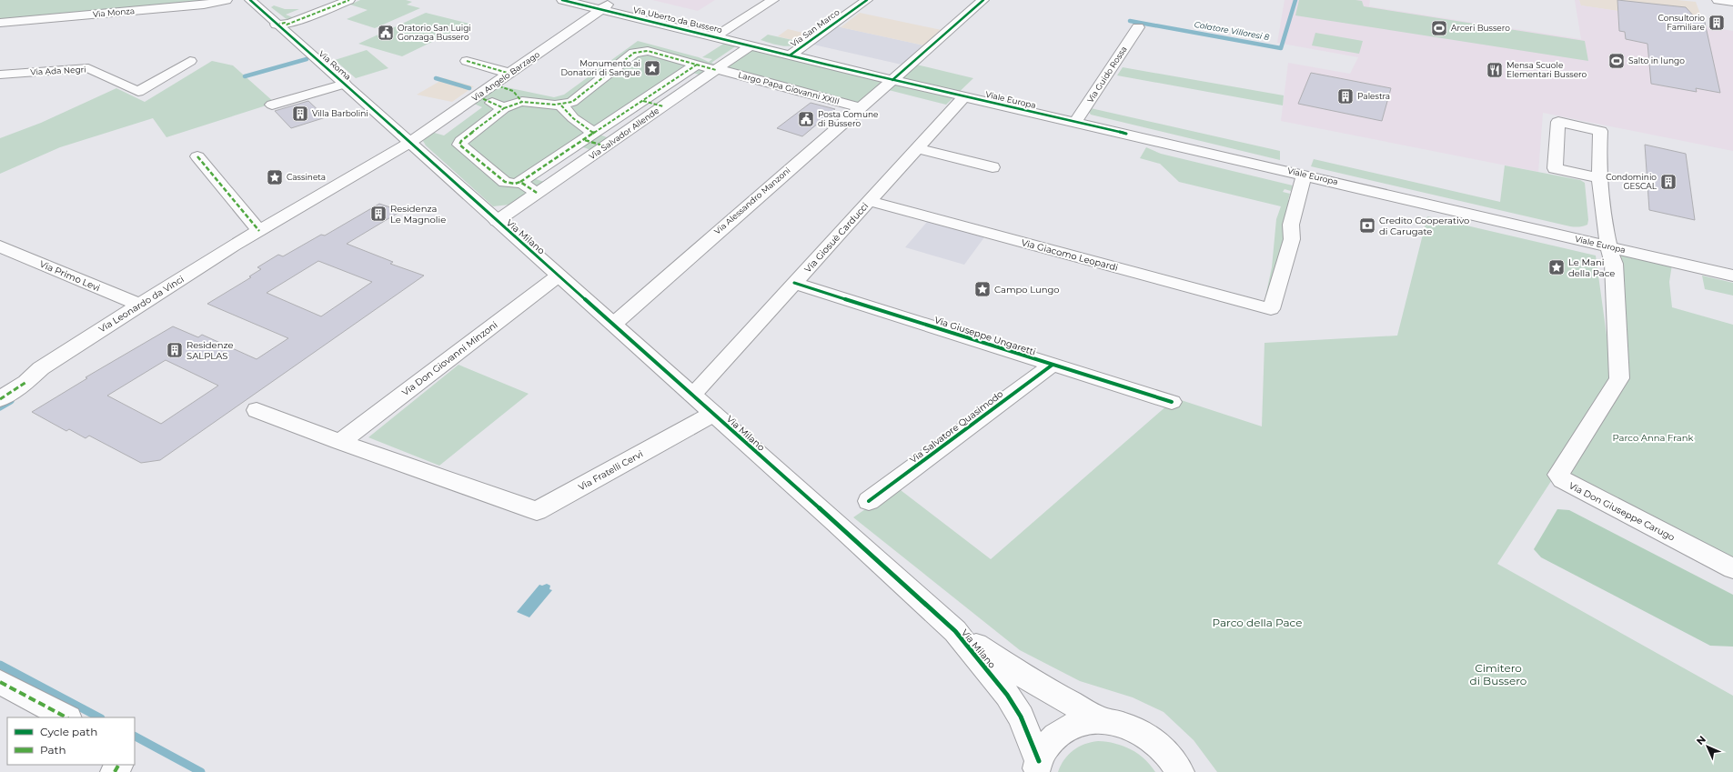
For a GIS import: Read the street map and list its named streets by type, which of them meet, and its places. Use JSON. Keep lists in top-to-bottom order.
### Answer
{
  "streets": {
    "street": [
      "Via Monza",
      "Via Uberto da Bussero",
      "Via San Marco",
      "Via Roma",
      "Via Ada Negri",
      "Via Guido Rossa",
      "Via Angelo Barzago",
      "Largo Papa Giovanni XXIII",
      "Viale Europa",
      "Via Salvador Allende",
      "Via Alessandro Manzoni",
      "Via Milano",
      "Via Giosuè Carducci",
      "Via Giacomo Leopardi",
      "Via Primo Levi",
      "Via Leonardo da Vinci",
      "Via Giuseppe Ungaretti",
      "Via Don Giovanni Minzoni",
      "Via Salvatore Quasimodo",
      "Via Fratelli Cervi",
      "Via Don Giuseppe Carugo"
    ]
  },
  "crossings": [
    ["Via Uberto da Bussero", "Via Angelo Barzago"],
    ["Via Uberto da Bussero", "Via Salvador Allende"],
    ["Via Roma", "Via Angelo Barzago"],
    ["Via Roma", "Via Milano"],
    ["Via Roma", "Via Leonardo da Vinci"],
    ["Via Guido Rossa", "Viale Europa"],
    ["Via Angelo Barzago", "Via Milano"],
    ["Via Angelo Barzago", "Via Leonardo da Vinci"],
    ["Largo Papa Giovanni XXIII", "Via Salvador Allende"],
    ["Largo Papa Giovanni XXIII", "Via Alessandro Manzoni"],
    ["Viale Europa", "Via Alessandro Manzoni"],
    ["Viale Europa", "Via Giosuè Carducci"],
    ["Viale Europa", "Via Giacomo Leopardi"],
    ["Viale Europa", "Via Don Giuseppe Carugo"],
    ["Via Salvador Allende", "Via Milano"],
    ["Via Alessandro Manzoni", "Via Milano"],
    ["Via Milano", "Via Giosuè Carducci"],
    ["Via Milano", "Via Leonardo da Vinci"],
    ["Via Milano", "Via Don Giovanni Minzoni"],
    ["Via Milano", "Via Fratelli Cervi"],
    ["Via Giosuè Carducci", "Via Giacomo Leopardi"],
    ["Via Giosuè Carducci", "Via Giuseppe Ungaretti"],
    ["Via Primo Levi", "Via Leonardo da Vinci"],
    ["Via Giuseppe Ungaretti", "Via Salvatore Quasimodo"],
    ["Via Don Giovanni Minzoni", "Via Fratelli Cervi"]
  ],
  "water": ["Colatore Villoresi 8"],
  "parks": ["Parco Anna Frank", "Parco della Pace", "Cimitero di Bussero"],
  "places": {
    "building": [
      "Consultorio Familiare",
      "Palestra",
      "Villa Barbolini",
      "Condominio GESCAL",
      "Residenza Le Magnolie",
      "Residenze SALPLAS"
    ],
    "sports": ["Arceri Bussero", "Salto in lungo"],
    "public building": ["Oratorio San Luigi Gonzaga Bussero", "Posta Comune di Bussero"],
    "place": [
      "Monumento ai Donatori di Sangue",
      "Cassineta",
      "Le Mani della Pace",
      "Campo Lungo"
    ],
    "restaurant": ["Mensa Scuole Elementari Bussero"],
    "bank": ["Credito Cooperativo di Carugate"]
  },
  "legend": ["Cycle path", "Path"],
  "north": "top left"
}
